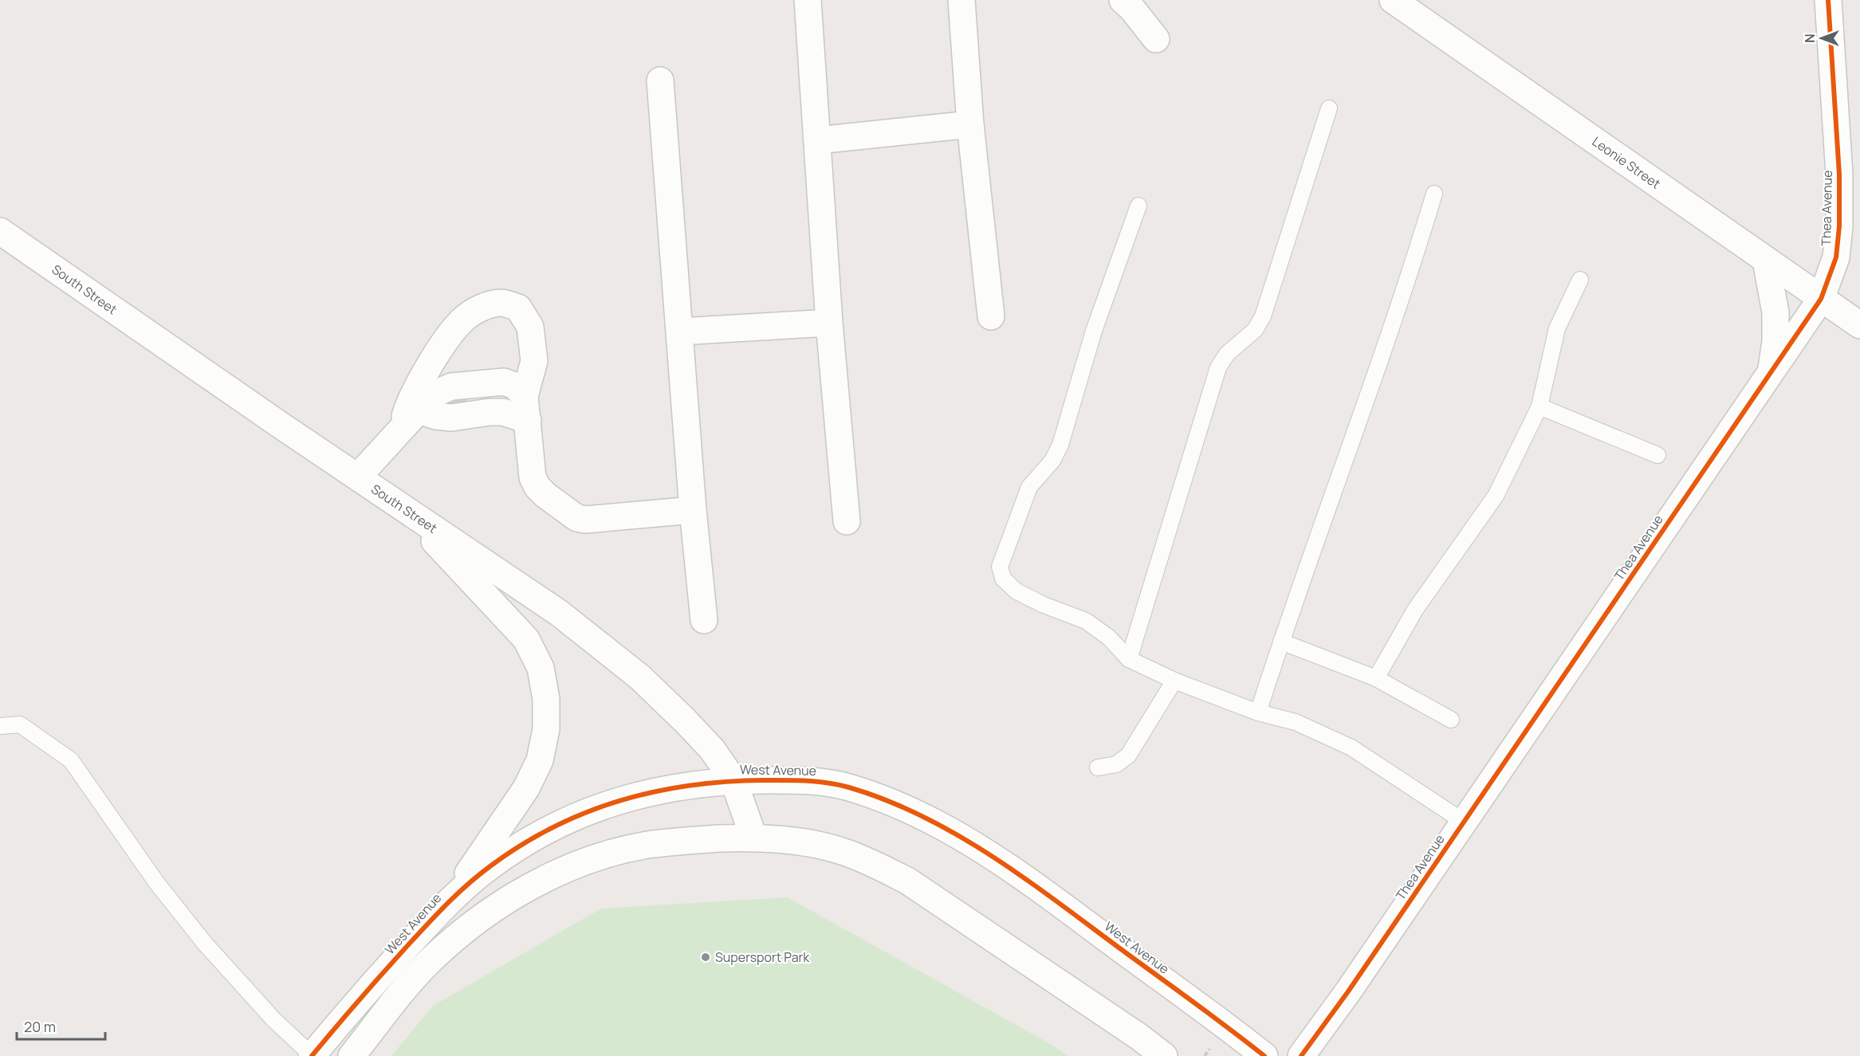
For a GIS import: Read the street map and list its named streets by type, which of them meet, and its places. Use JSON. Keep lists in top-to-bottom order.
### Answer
{
  "streets": {
    "street": [
      "Leonie Street",
      "Thea Avenue",
      "South Street",
      "West Avenue"
    ]
  },
  "crossings": [
    ["Leonie Street", "Thea Avenue"],
    ["South Street", "West Avenue"]
  ],
  "places": ["Supersport Park"],
  "scale_bar": "20 m",
  "north": "left"
}
